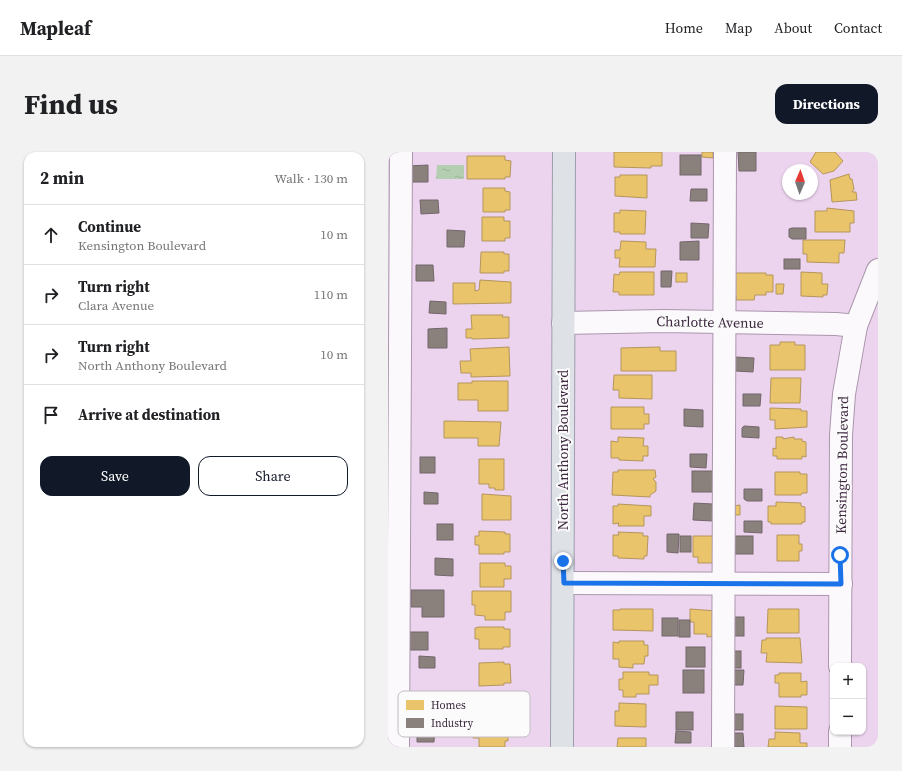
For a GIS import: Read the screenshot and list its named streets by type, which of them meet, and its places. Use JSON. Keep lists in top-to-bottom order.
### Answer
{
  "streets": {
    "main road": ["North Anthony Boulevard"],
    "street": ["Charlotte Avenue", "Kensington Boulevard"]
  },
  "crossings": [
    ["Charlotte Avenue", "North Anthony Boulevard"],
    ["Charlotte Avenue", "Kensington Boulevard"]
  ],
  "legend": ["Homes", "Industry"],
  "north": "top",
  "page": {
    "header": "Mapleaf",
    "nav": [
      "Home",
      "Map",
      "About",
      "Contact"
    ],
    "buttons": [
      "Directions",
      ["Save", "Share"]
    ],
    "title": "Find us",
    "heading": ["2 min", "Walk · 130 m"],
    "list": [
      ["Continue", "Kensington Boulevard", "10 m"],
      ["Turn right", "Clara Avenue", "110 m"],
      ["Turn right", "North Anthony Boulevard", "10 m"],
      "Arrive at destination"
    ],
    "map_buttons": ["+", "−"]
  }
}
